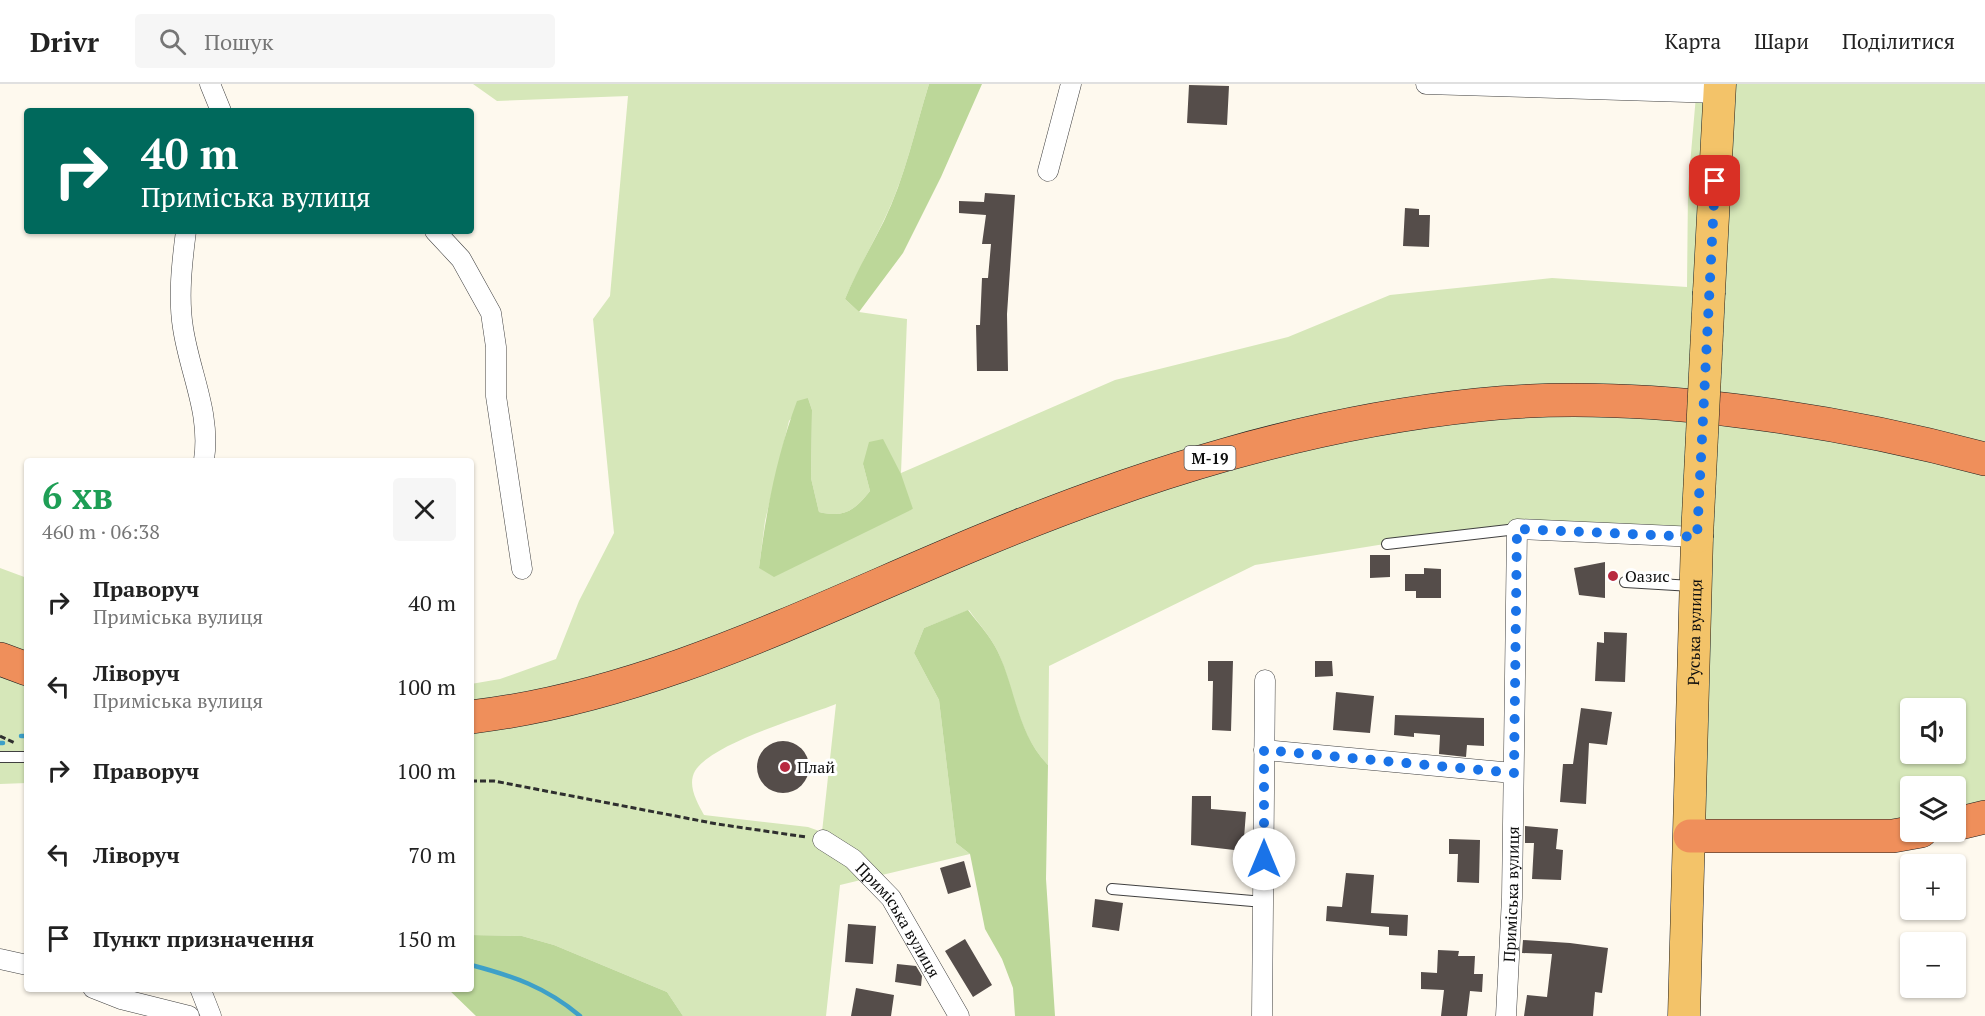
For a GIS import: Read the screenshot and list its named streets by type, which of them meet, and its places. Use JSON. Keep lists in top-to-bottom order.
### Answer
{
  "streets": {
    "highway": ["М-19"],
    "main road": ["Руська вулиця"],
    "street": ["Приміська вулиця"]
  },
  "places": ["Оазис", "Плай"],
  "page": {
    "header": "Drivr",
    "search": "Пошук",
    "nav": ["Карта", "Шари", "Поділитися"],
    "turn": ["40 m", "Приміська вулиця"],
    "heading": ["6 хв", "460 m · 06:38"],
    "list": [
      {
        "name": "Праворуч",
        "note": "Приміська вулиця",
        "value": "40 m"
      },
      {
        "name": "Ліворуч",
        "note": "Приміська вулиця",
        "value": "100 m"
      },
      {
        "name": "Праворуч",
        "value": "100 m"
      },
      {
        "name": "Ліворуч",
        "value": "70 m"
      },
      {
        "name": "Пункт призначення",
        "value": "150 m"
      }
    ],
    "map_buttons": ["+", "−"]
  }
}
